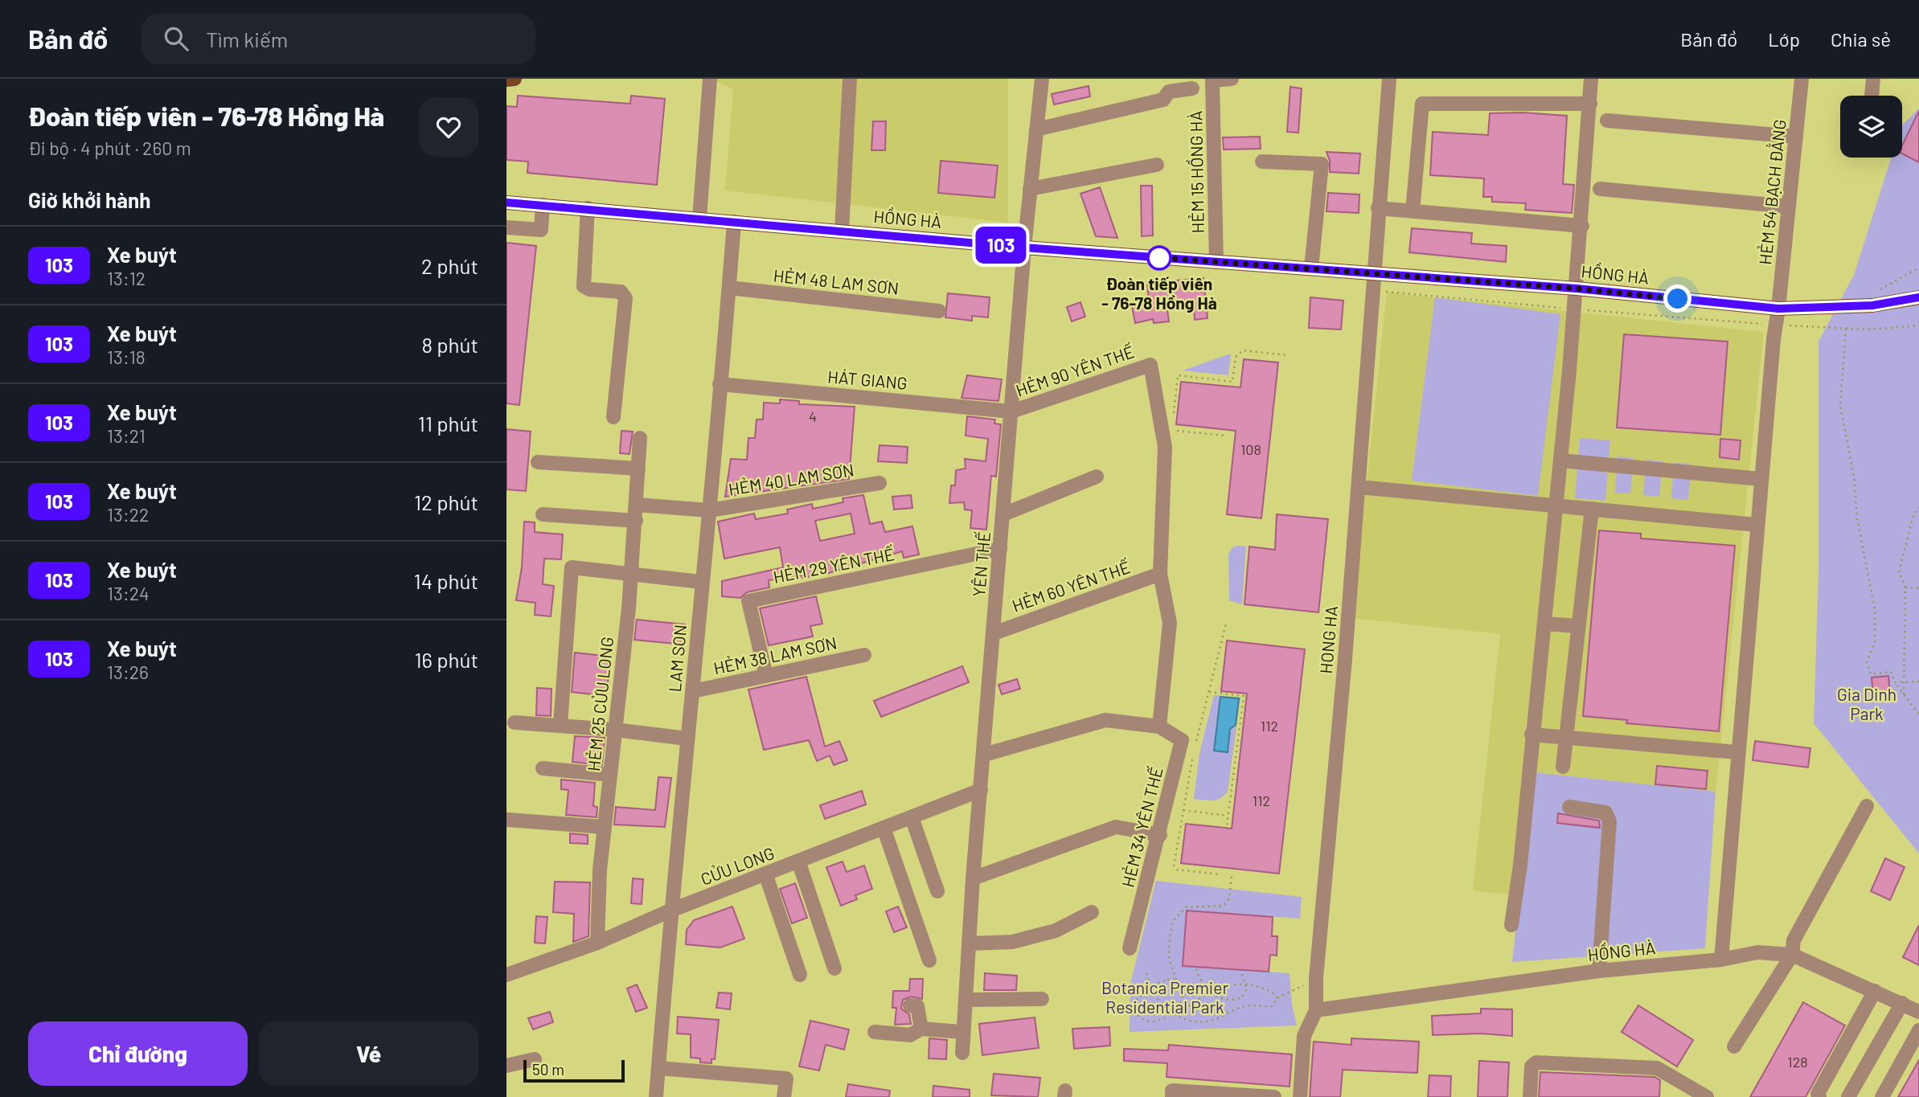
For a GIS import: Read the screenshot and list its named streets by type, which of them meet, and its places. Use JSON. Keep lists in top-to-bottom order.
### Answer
{
  "streets": {
    "main road": ["HỒNG HÀ"],
    "street": [
      "HẺM 15 HỒNG HÀ",
      "HẺM 54 BẠCH ĐẰNG",
      "HẺM 48 LAM SƠN",
      "HẺM 90 YÊN THẾ",
      "HÁT GIANG",
      "HẺM 40 LAM SƠN",
      "YÊN THẾ",
      "HẺM 29 YÊN THẾ",
      "HẺM 60 YÊN THẾ",
      "HONG HA",
      "HẺM 38 LAM SƠN",
      "LAM SON",
      "HẺM 25 CỬU LONG",
      "HẺM 34 YÊN THẾ",
      "CỬU LONG"
    ]
  },
  "crossings": [
    ["HẺM 15 HỒNG HÀ", "HỒNG HÀ"],
    ["HẺM 54 BẠCH ĐẰNG", "HỒNG HÀ"],
    ["HỒNG HÀ", "YÊN THẾ"],
    ["HỒNG HÀ", "HONG HA"],
    ["HỒNG HÀ", "LAM SON"],
    ["HẺM 48 LAM SƠN", "LAM SON"],
    ["HẺM 90 YÊN THẾ", "HÁT GIANG"],
    ["HẺM 90 YÊN THẾ", "YÊN THẾ"],
    ["HẺM 90 YÊN THẾ", "HẺM 60 YÊN THẾ"],
    ["HÁT GIANG", "YÊN THẾ"],
    ["HÁT GIANG", "LAM SON"],
    ["HẺM 40 LAM SƠN", "LAM SON"],
    ["HẺM 40 LAM SƠN", "HẺM 25 CỬU LONG"],
    ["YÊN THẾ", "HẺM 29 YÊN THẾ"],
    ["YÊN THẾ", "HẺM 60 YÊN THẾ"],
    ["YÊN THẾ", "CỬU LONG"],
    ["HẺM 29 YÊN THẾ", "HẺM 38 LAM SƠN"],
    ["HẺM 38 LAM SƠN", "LAM SON"],
    ["LAM SON", "CỬU LONG"],
    ["HẺM 25 CỬU LONG", "CỬU LONG"]
  ],
  "parks": ["Gia Dinh Park", "Botanica Premier Residential Park"],
  "places": ["Đoàn tiếp viên - 76-78 Hồng Hà"],
  "lines": ["bus line 103"],
  "house_numbers": [
    "4",
    "108",
    "112",
    "112",
    "128"
  ],
  "scale_bar": "50 m",
  "page": {
    "header": "Bản đồ",
    "search": "Tìm kiếm",
    "nav": ["Bản đồ", "Lớp", "Chia sẻ"],
    "heading": [
      ["Đoàn tiếp viên - 76-78 Hồng Hà", "Đi bộ · 4 phút · 260 m"],
      "Giờ khởi hành"
    ],
    "on_map": "103",
    "list": [
      {
        "mark": "103",
        "name": "Xe buýt",
        "note": "13:12",
        "value": "2 phút"
      },
      {
        "mark": "103",
        "name": "Xe buýt",
        "note": "13:18",
        "value": "8 phút"
      },
      {
        "mark": "103",
        "name": "Xe buýt",
        "note": "13:21",
        "value": "11 phút"
      },
      {
        "mark": "103",
        "name": "Xe buýt",
        "note": "13:22",
        "value": "12 phút"
      },
      {
        "mark": "103",
        "name": "Xe buýt",
        "note": "13:24",
        "value": "14 phút"
      },
      {
        "mark": "103",
        "name": "Xe buýt",
        "note": "13:26",
        "value": "16 phút"
      }
    ],
    "buttons": ["Chỉ đường", "Vé"],
    "scale": "50 m"
  }
}
